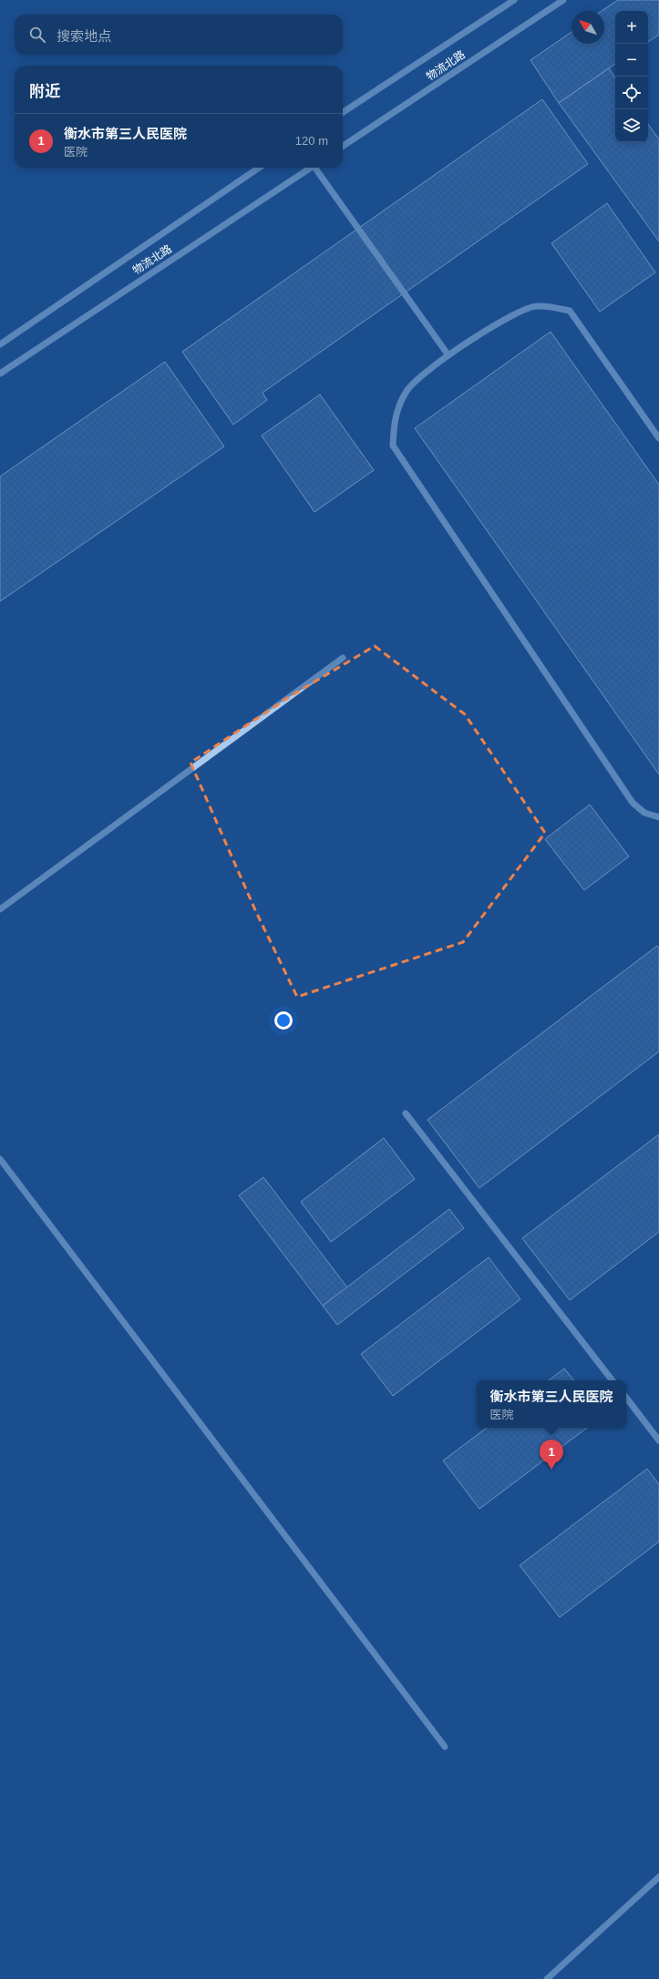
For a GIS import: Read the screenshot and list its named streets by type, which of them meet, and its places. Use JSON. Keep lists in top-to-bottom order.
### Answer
{
  "streets": {
    "street": ["物流北路"]
  },
  "north": "top left",
  "page": {
    "map_buttons": ["+", "−"],
    "search": "搜索地点",
    "heading": "附近",
    "list": [
      {
        "mark": "1",
        "name": "衡水市第三人民医院",
        "note": "医院",
        "value": "120 m"
      }
    ],
    "popup": ["衡水市第三人民医院", "医院"],
    "pins": "1"
  }
}
